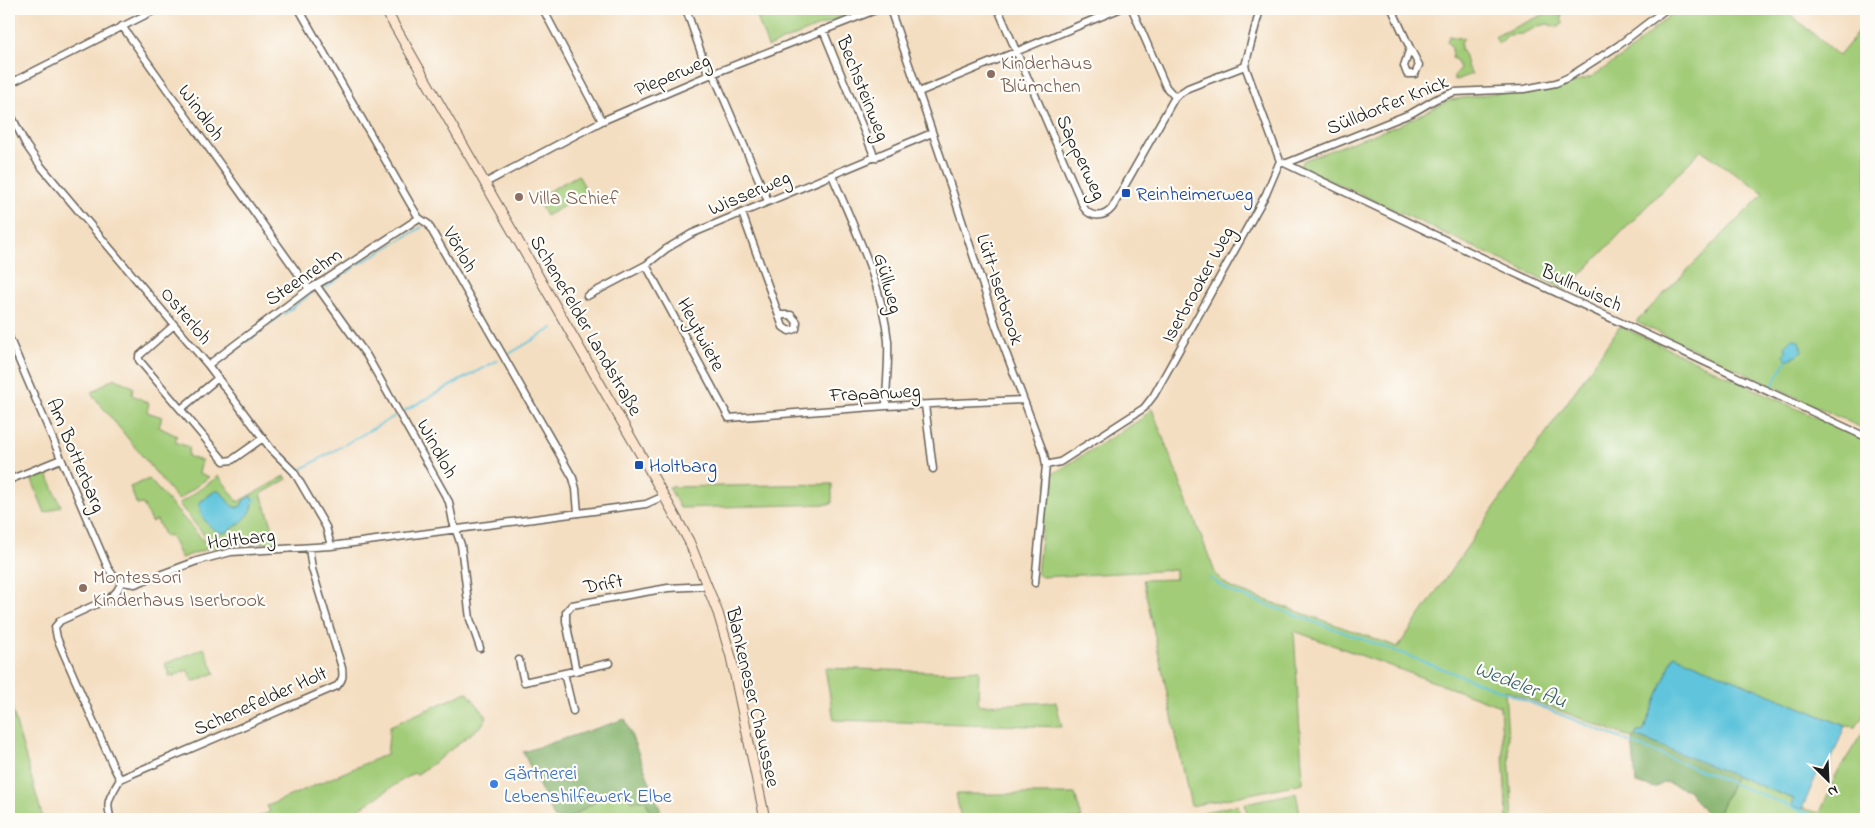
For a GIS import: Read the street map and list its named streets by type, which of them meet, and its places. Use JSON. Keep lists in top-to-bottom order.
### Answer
{
  "streets": {
    "main road": ["Schenefelder Landstraße", "Blankeneser Chaussee"],
    "street": [
      "Pieperweg",
      "Bechsteinweg",
      "Sülldorfer Knick",
      "Windloh",
      "Sapperweg",
      "Wisserweg",
      "Vörloh",
      "Steenrehm",
      "Güllweg",
      "Iserbrooker Weg",
      "Bullnwisch",
      "Lütt-Iserbrook",
      "Osterloh",
      "Heytwiete",
      "Frapanweg",
      "Am Botterbarg",
      "Holtbarg",
      "Drift",
      "Schenefelder Holt"
    ]
  },
  "crossings": [
    ["Pieperweg", "Bechsteinweg"],
    ["Pieperweg", "Schenefelder Landstraße"],
    ["Bechsteinweg", "Wisserweg"],
    ["Sülldorfer Knick", "Iserbrooker Weg"],
    ["Sülldorfer Knick", "Bullnwisch"],
    ["Windloh", "Steenrehm"],
    ["Windloh", "Holtbarg"],
    ["Wisserweg", "Güllweg"],
    ["Wisserweg", "Lütt-Iserbrook"],
    ["Wisserweg", "Heytwiete"],
    ["Vörloh", "Steenrehm"],
    ["Vörloh", "Holtbarg"],
    ["Steenrehm", "Osterloh"],
    ["Güllweg", "Frapanweg"],
    ["Iserbrooker Weg", "Bullnwisch"],
    ["Iserbrooker Weg", "Lütt-Iserbrook"],
    ["Lütt-Iserbrook", "Frapanweg"],
    ["Osterloh", "Holtbarg"],
    ["Schenefelder Landstraße", "Holtbarg"],
    ["Schenefelder Landstraße", "Blankeneser Chaussee"],
    ["Heytwiete", "Frapanweg"],
    ["Am Botterbarg", "Holtbarg"],
    ["Holtbarg", "Schenefelder Holt"],
    ["Drift", "Blankeneser Chaussee"]
  ],
  "water": ["Wedeler Au"],
  "places": {
    "other": [
      "Kinderhaus Blümchen",
      "Villa Schief",
      "Montessori Kinderhaus Iserbrook",
      "Gärtnerei Lebenshilfewerk Elbe"
    ],
    "transit": ["Reinheimerweg", "Holtbarg"]
  },
  "north": "bottom right"
}
